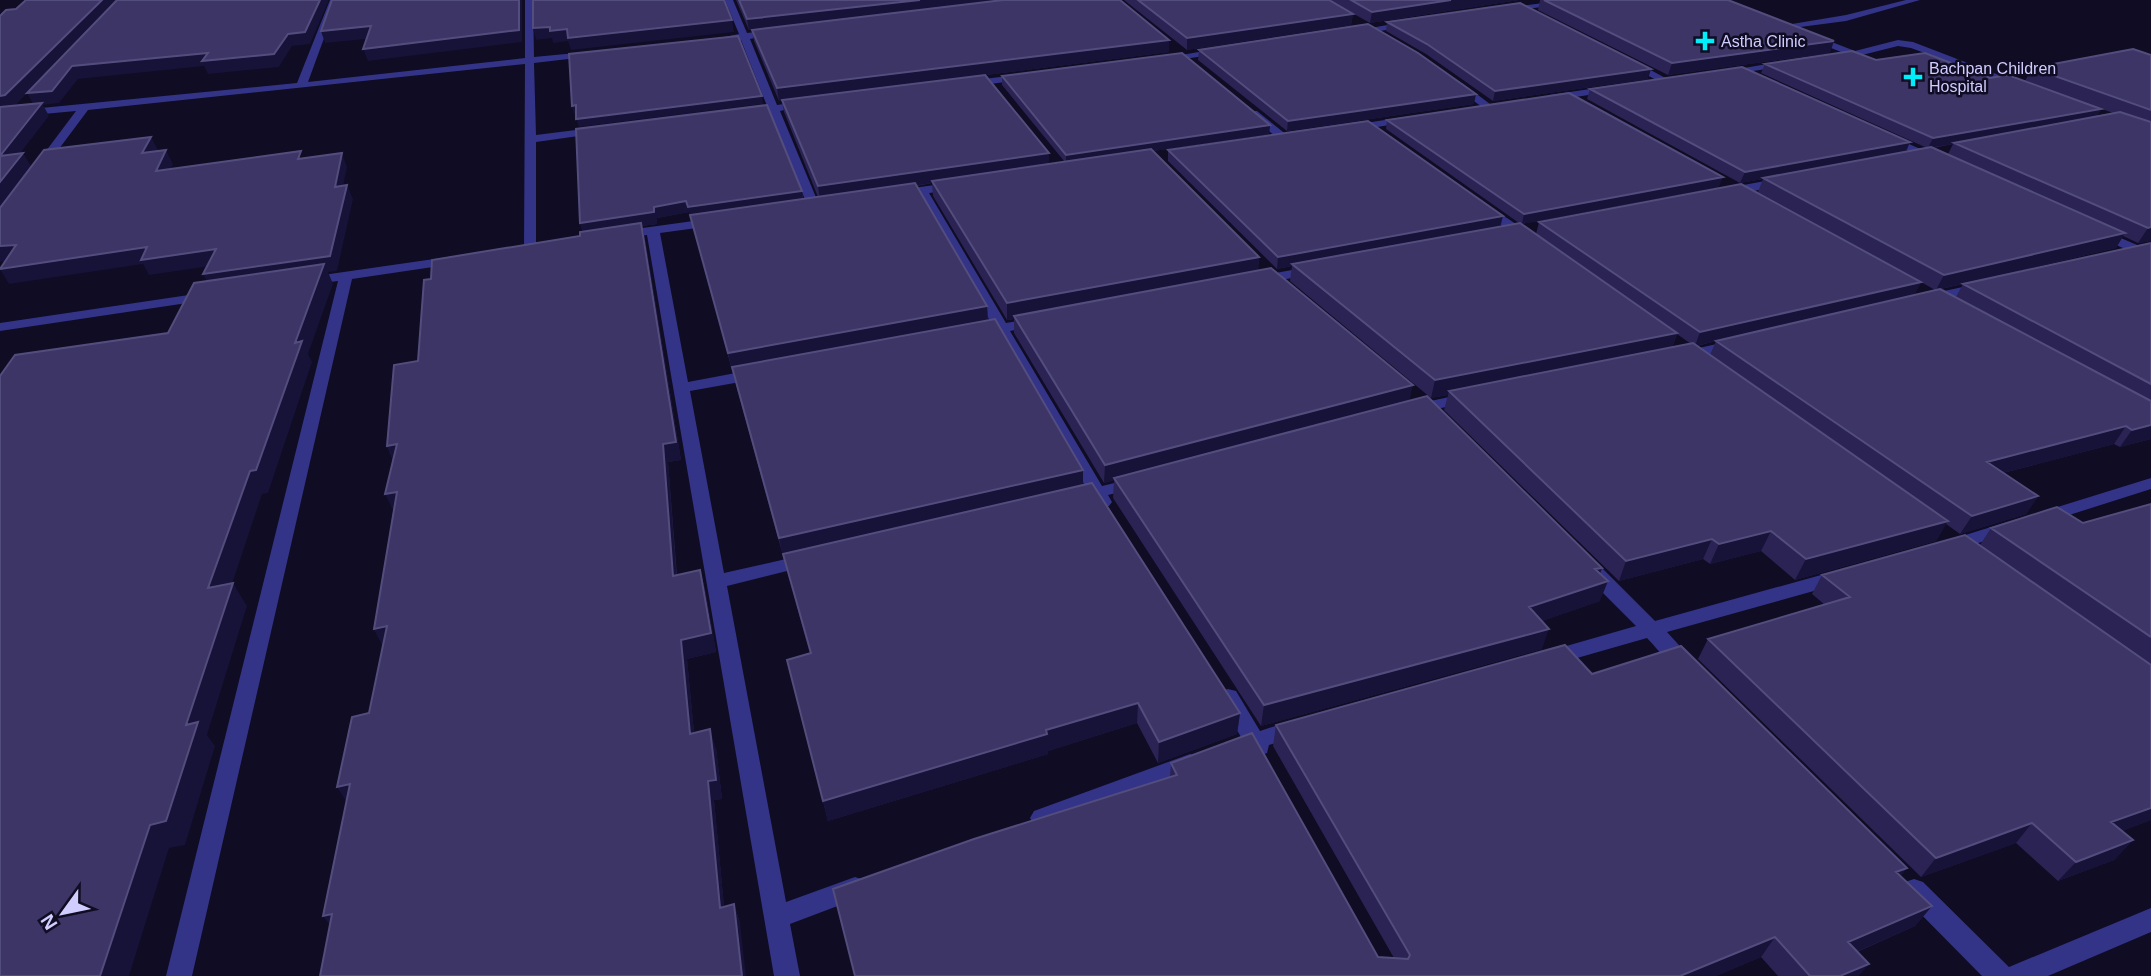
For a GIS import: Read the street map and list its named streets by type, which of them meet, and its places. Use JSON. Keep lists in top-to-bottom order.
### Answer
{
  "places": {
    "health": ["Astha Clinic", "Bachpan Children Hospital"]
  },
  "north": "bottom left"
}
